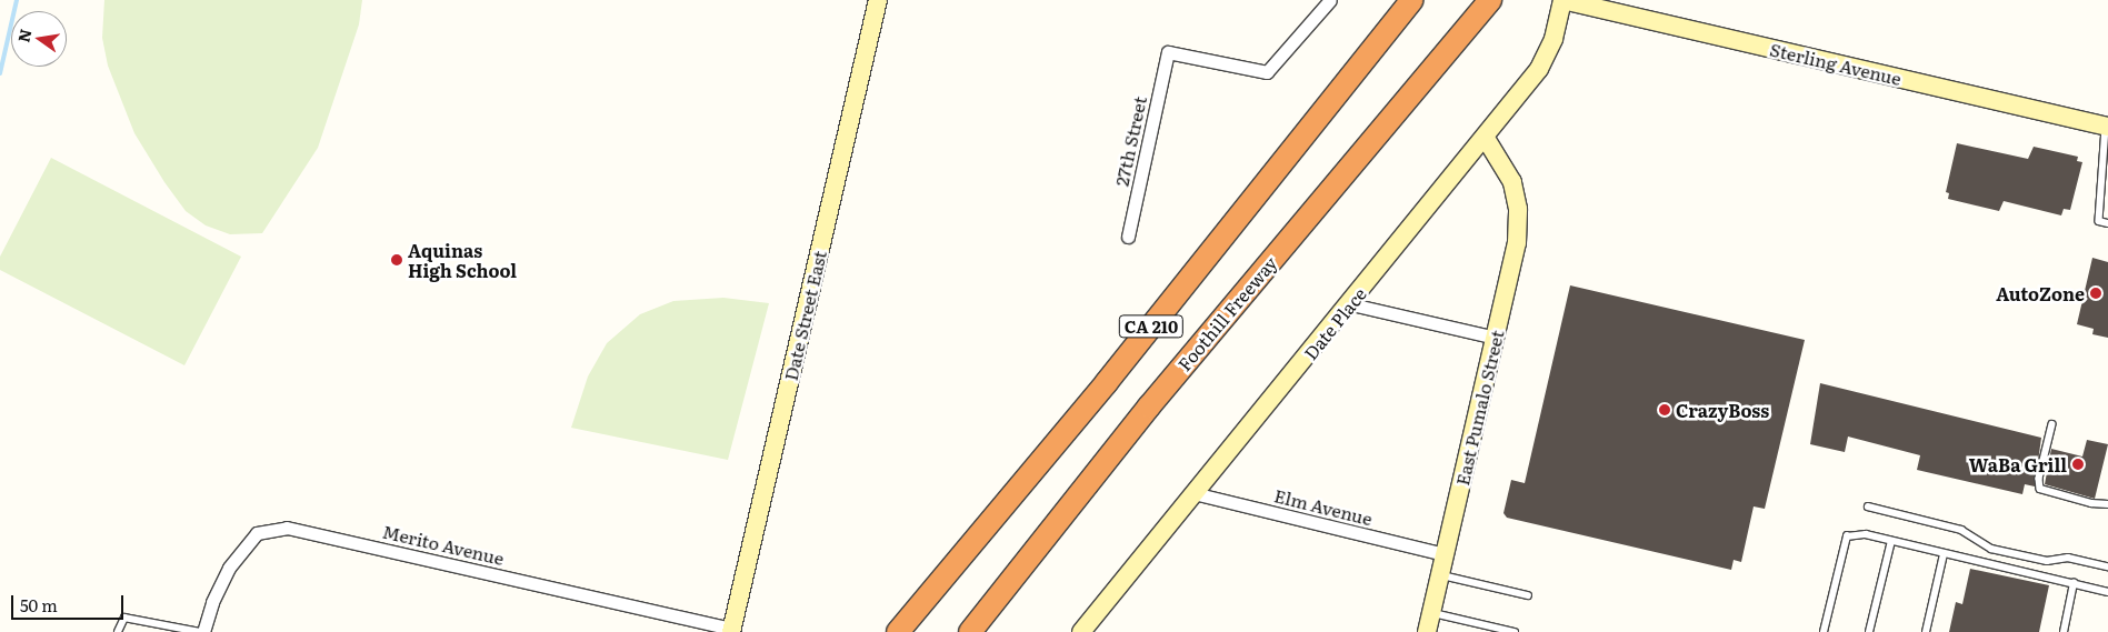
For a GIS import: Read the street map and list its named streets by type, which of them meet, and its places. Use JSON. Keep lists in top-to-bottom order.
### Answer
{
  "streets": {
    "highway": ["Foothill Freeway", "CA 210"],
    "street": [
      "Sterling Avenue",
      "27th Street",
      "Date Street East",
      "Date Place",
      "East Pumalo Street",
      "Elm Avenue",
      "Merito Avenue"
    ]
  },
  "crossings": [
    ["Sterling Avenue", "Date Place"],
    ["Date Street East", "Merito Avenue"],
    ["Date Place", "East Pumalo Street"],
    ["Date Place", "Elm Avenue"],
    ["East Pumalo Street", "Elm Avenue"]
  ],
  "places": [
    "Aquinas High School",
    "AutoZone",
    "CrazyBoss",
    "WaBa Grill"
  ],
  "scale_bar": "50 m",
  "north": "left"
}
